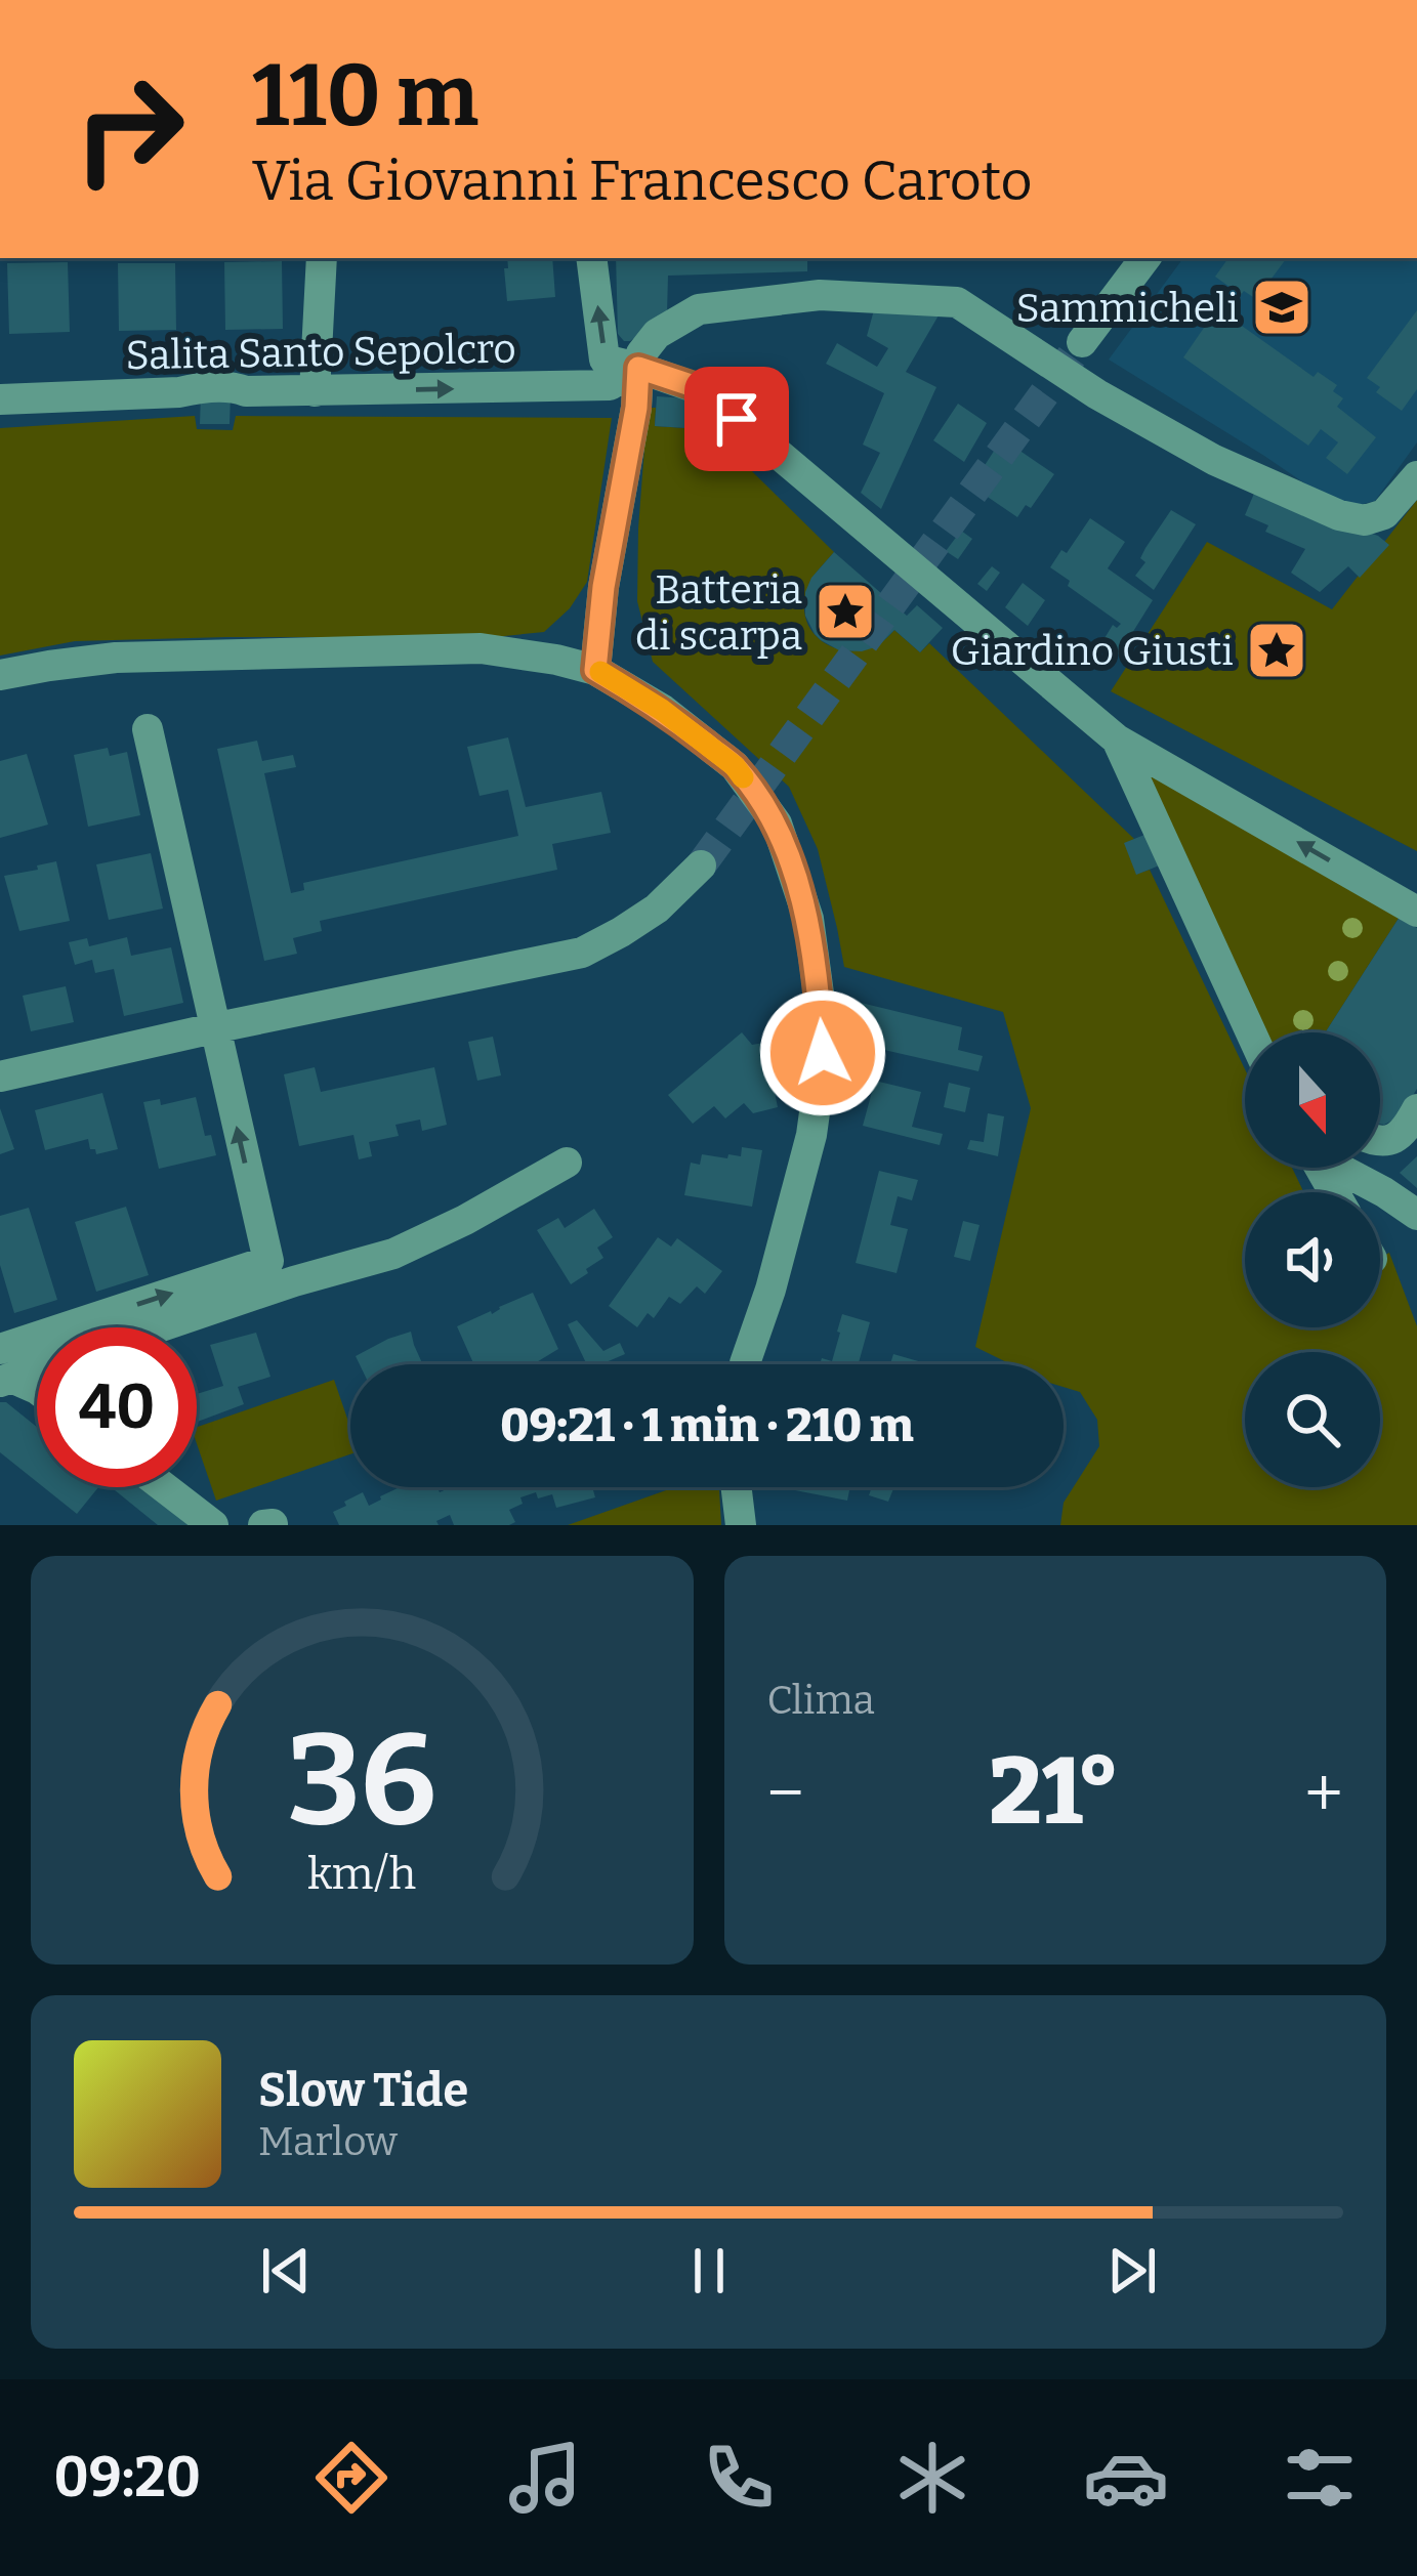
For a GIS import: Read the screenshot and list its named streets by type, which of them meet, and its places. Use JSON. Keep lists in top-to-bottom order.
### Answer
{
  "streets": {
    "street": ["Salita Santo Sepolcro"]
  },
  "places": {
    "school or university": ["Sammicheli"],
    "place": ["Batteria di scarpa", "Giardino Giusti"]
  },
  "north": "bottom",
  "page": {
    "turn": ["110 m", "Via Giovanni Francesco Caroto"],
    "limit": "40",
    "trip": "09:21 · 1 min · 210 m",
    "tile": "Clima",
    "heat": ["−", "21°", "+"],
    "song": ["Slow Tide", "Marlow"],
    "tabs": "09:20",
    "gauge": ["36", "km/h"]
  }
}
